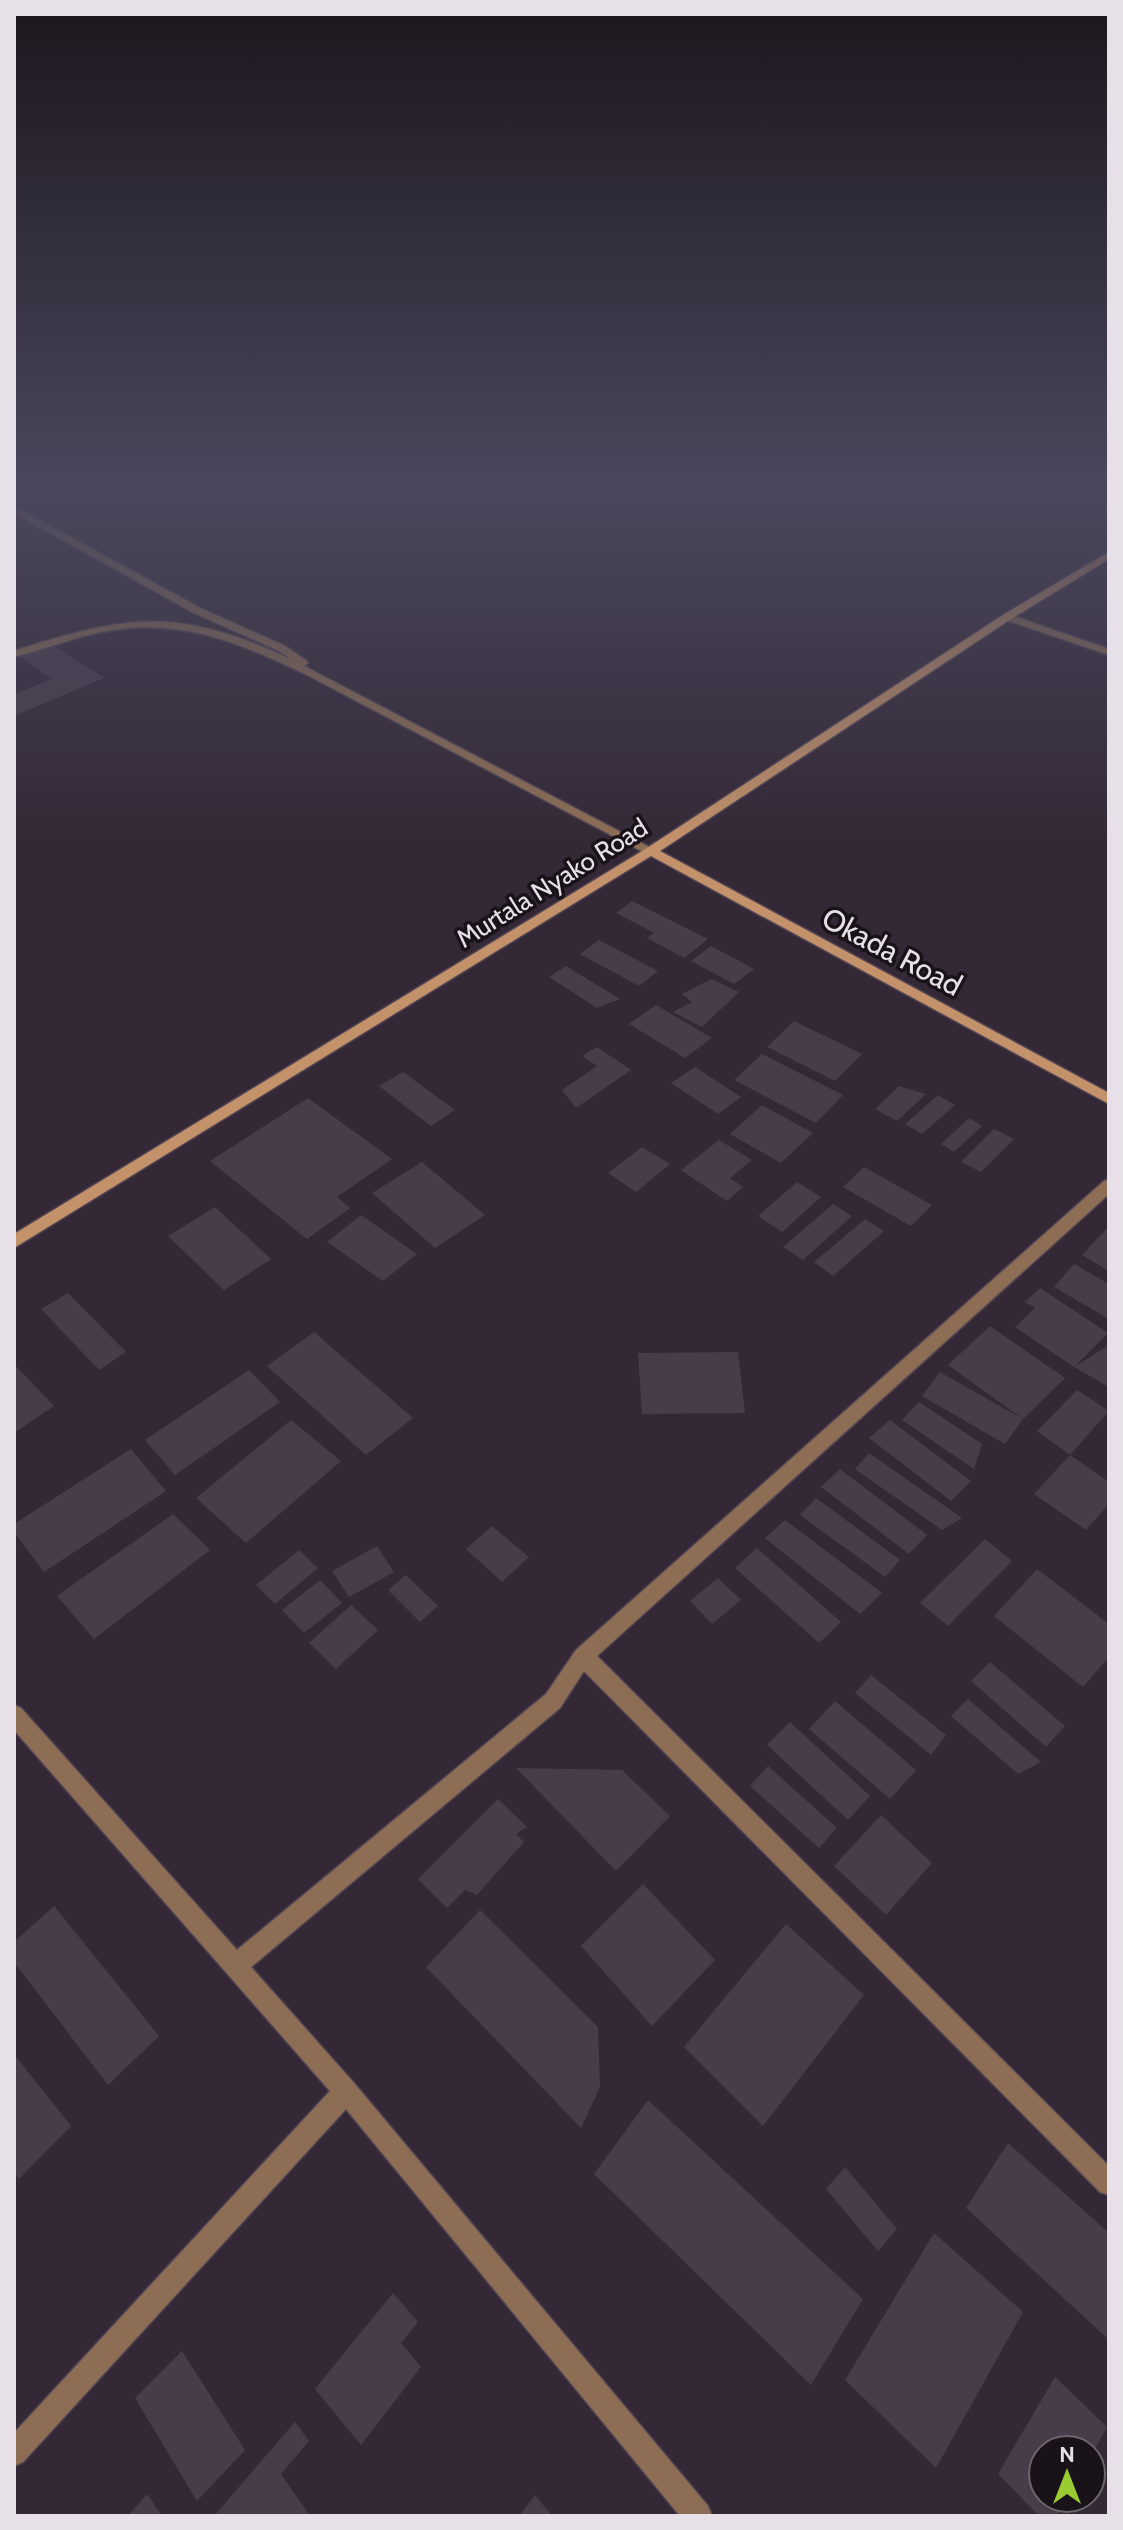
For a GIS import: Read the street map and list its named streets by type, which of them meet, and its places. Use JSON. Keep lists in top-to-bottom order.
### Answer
{
  "streets": {
    "street": ["Murtala Nyako Road", "Okada Road"]
  },
  "crossings": [
    ["Murtala Nyako Road", "Okada Road"]
  ],
  "north": "top"
}
